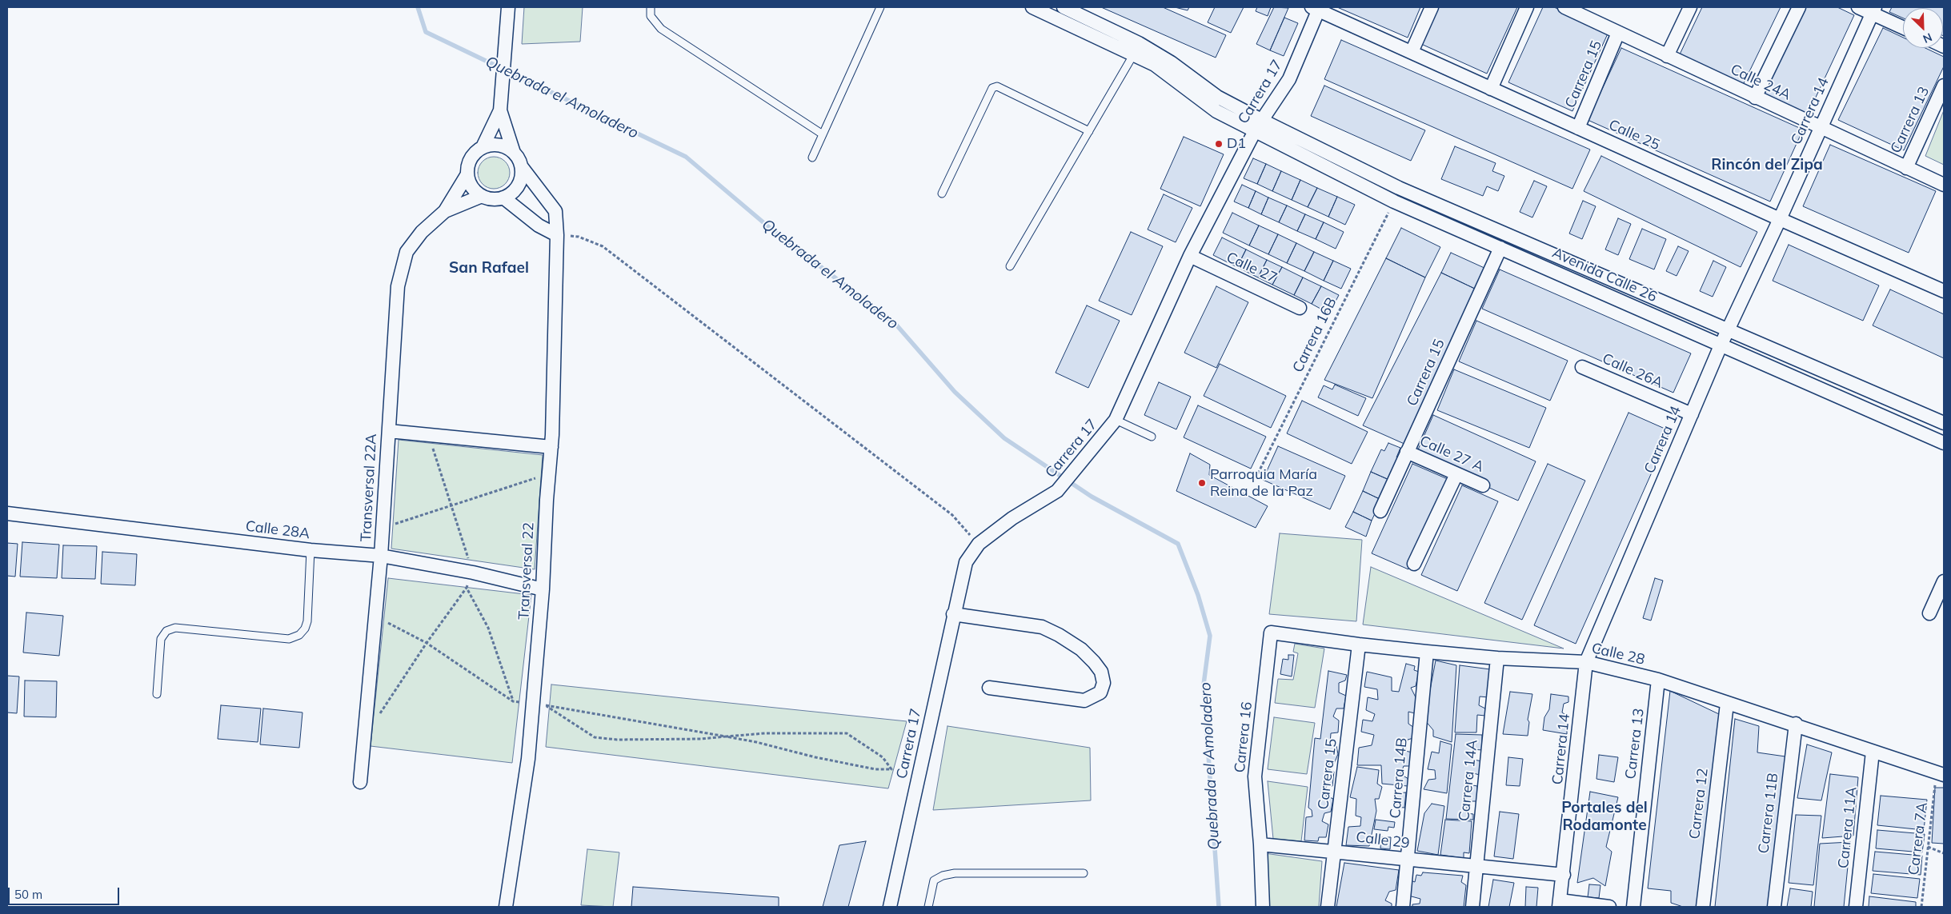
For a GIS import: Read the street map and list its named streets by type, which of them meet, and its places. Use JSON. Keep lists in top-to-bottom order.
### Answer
{
  "streets": {
    "street": [
      "Carrera 15",
      "Calle 24A",
      "Carrera 17",
      "Carrera 14",
      "Carrera 13",
      "Calle 25",
      "Calle 27",
      "Avenida Calle 26",
      "Calle 26A",
      "Calle 27 A",
      "Transversal 22A",
      "Calle 28A",
      "Transversal 22",
      "Calle 28",
      "Carrera 16",
      "Carrera 14B",
      "Carrera 14A",
      "Carrera 12",
      "Carrera 11B",
      "Carrera 11A",
      "Calle 29"
    ],
    "path": ["Carrera 16B", "Carrera 7A"]
  },
  "crossings": [
    ["Carrera 15", "Calle 24A"],
    ["Carrera 15", "Calle 25"],
    ["Carrera 15", "Avenida Calle 26"],
    ["Carrera 15", "Calle 27 A"],
    ["Carrera 15", "Calle 28"],
    ["Carrera 15", "Calle 29"],
    ["Calle 24A", "Carrera 14"],
    ["Calle 24A", "Carrera 13"],
    ["Carrera 17", "Calle 25"],
    ["Carrera 17", "Calle 27"],
    ["Carrera 17", "Avenida Calle 26"],
    ["Carrera 14", "Calle 25"],
    ["Carrera 14", "Avenida Calle 26"],
    ["Carrera 14", "Calle 26A"],
    ["Carrera 14", "Calle 28"],
    ["Carrera 14", "Calle 29"],
    ["Carrera 13", "Calle 28"],
    ["Avenida Calle 26", "Carrera 16B"],
    ["Transversal 22A", "Calle 28A"],
    ["Calle 28A", "Transversal 22"],
    ["Calle 28", "Carrera 16"],
    ["Calle 28", "Carrera 14B"],
    ["Calle 28", "Carrera 14A"],
    ["Calle 28", "Carrera 12"],
    ["Calle 28", "Carrera 11B"],
    ["Calle 28", "Carrera 11A"],
    ["Calle 28", "Carrera 7A"],
    ["Carrera 16", "Calle 29"],
    ["Carrera 14B", "Calle 29"],
    ["Carrera 14A", "Calle 29"]
  ],
  "districts": ["Rincón del Zipa", "San Rafael", "Portales del Rodamonte"],
  "water": ["Quebrada el Amoladero"],
  "places": ["D1", "Parroquia María Reina de la Paz"],
  "scale_bar": "50 m",
  "north": "bottom right"
}
